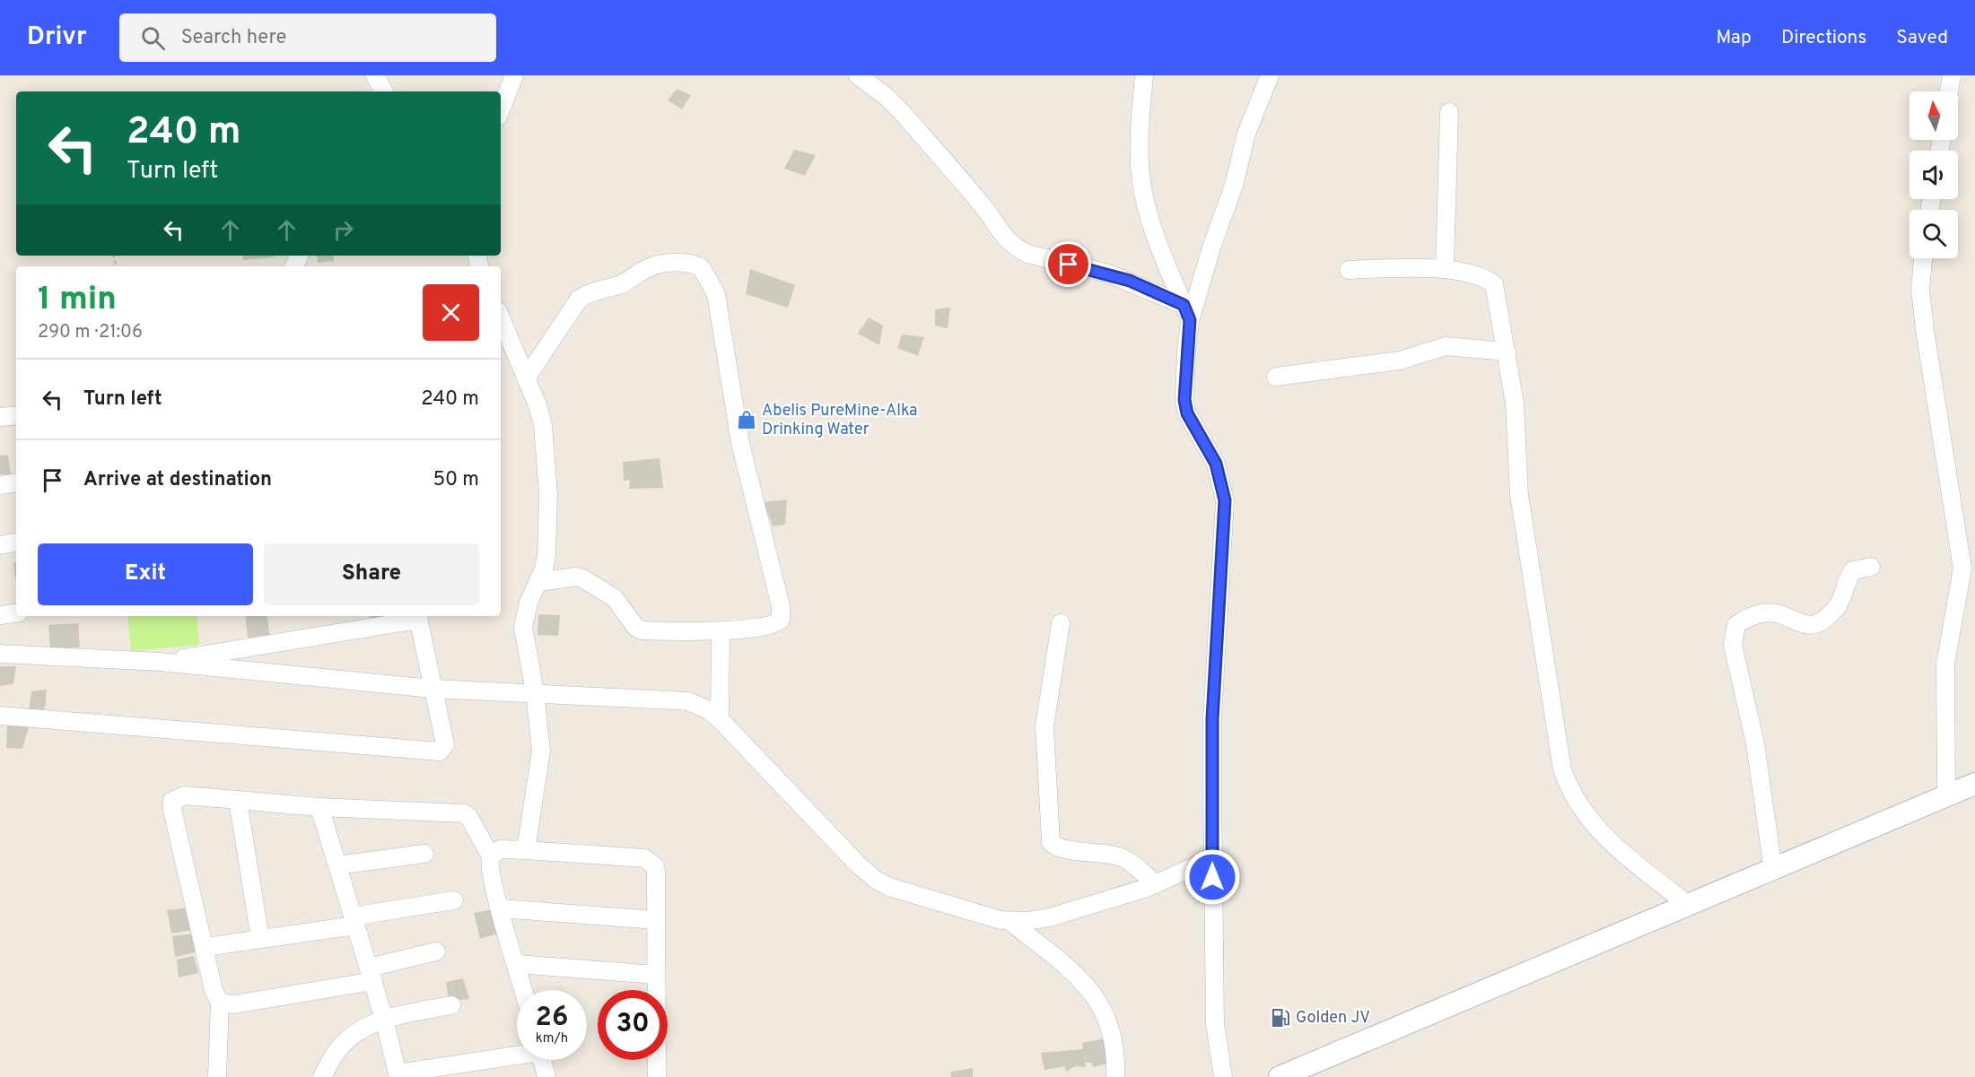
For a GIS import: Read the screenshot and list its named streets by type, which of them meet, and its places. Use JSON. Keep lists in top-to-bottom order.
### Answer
{
  "places": {
    "shop": ["Abelis PureMine-Alka Drinking Water"],
    "fuel station": ["Golden JV"]
  },
  "north": "top",
  "page": {
    "header": "Drivr",
    "search": "Search here",
    "nav": ["Map", "Directions", "Saved"],
    "turn": ["240 m", "Turn left"],
    "heading": ["1 min", "290 m · 21:06"],
    "list": [
      {
        "name": "Turn left",
        "value": "240 m"
      },
      {
        "name": "Arrive at destination",
        "value": "50 m"
      }
    ],
    "buttons": ["Exit", "Share"],
    "speed": "26 km/h",
    "limit": "30"
  }
}
